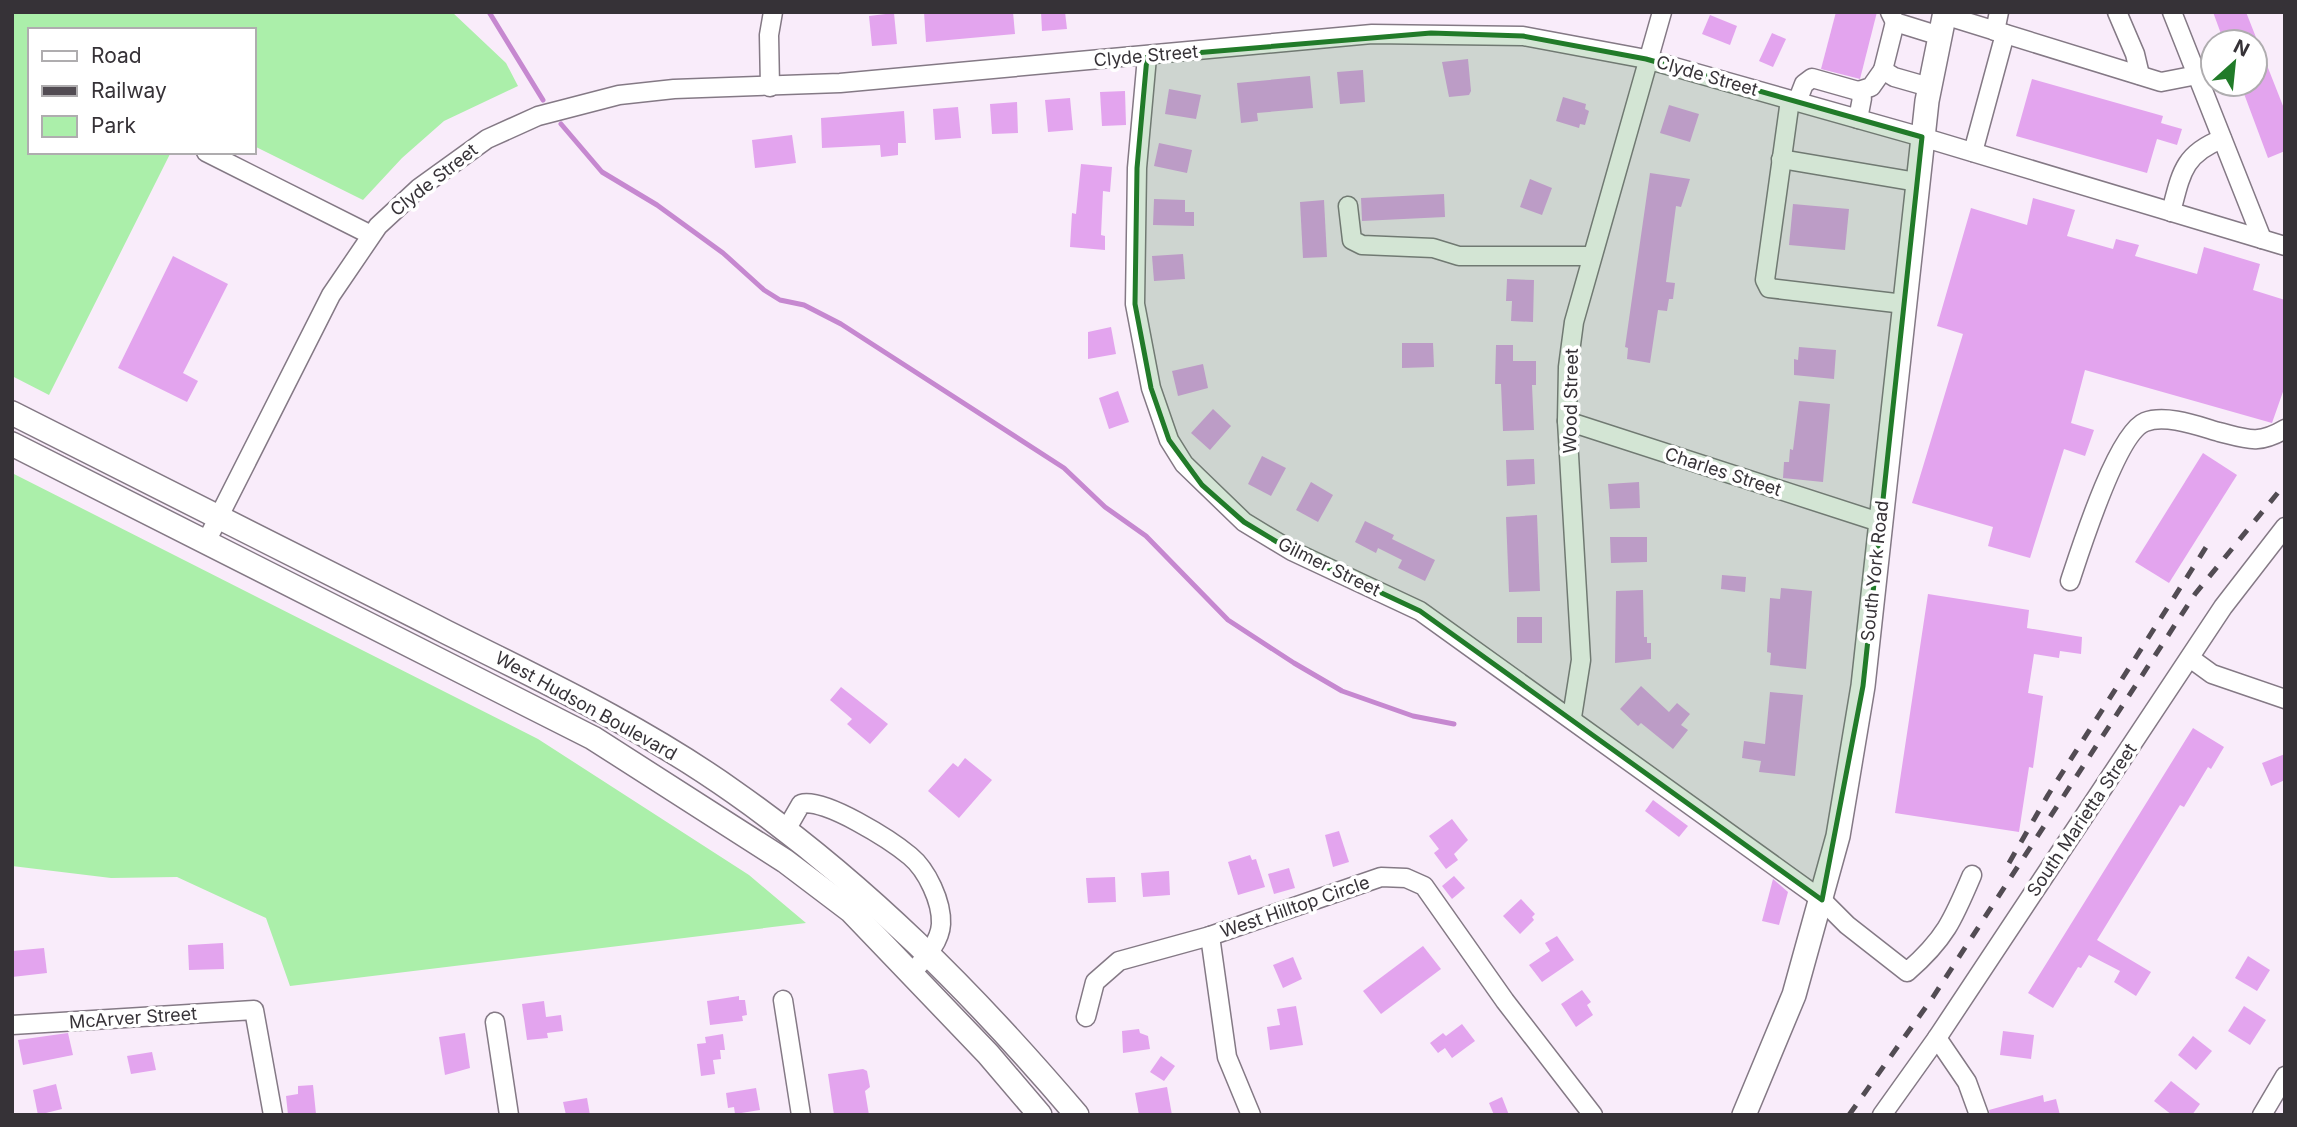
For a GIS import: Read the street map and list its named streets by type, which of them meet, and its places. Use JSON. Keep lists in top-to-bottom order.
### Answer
{
  "streets": {
    "main road": ["South York Road", "West Hudson Boulevard"],
    "street": [
      "Clyde Street",
      "Wood Street",
      "Charles Street",
      "Gilmer Street",
      "South Marietta Street",
      "West Hilltop Circle",
      "McArver Street"
    ]
  },
  "crossings": [
    ["Clyde Street", "Wood Street"],
    ["Clyde Street", "Gilmer Street"],
    ["Clyde Street", "South York Road"],
    ["Clyde Street", "West Hudson Boulevard"],
    ["Wood Street", "Charles Street"],
    ["Wood Street", "Gilmer Street"],
    ["Charles Street", "South York Road"],
    ["Gilmer Street", "South York Road"]
  ],
  "legend": ["Road", "Railway", "Park"],
  "north": "top right"
}
